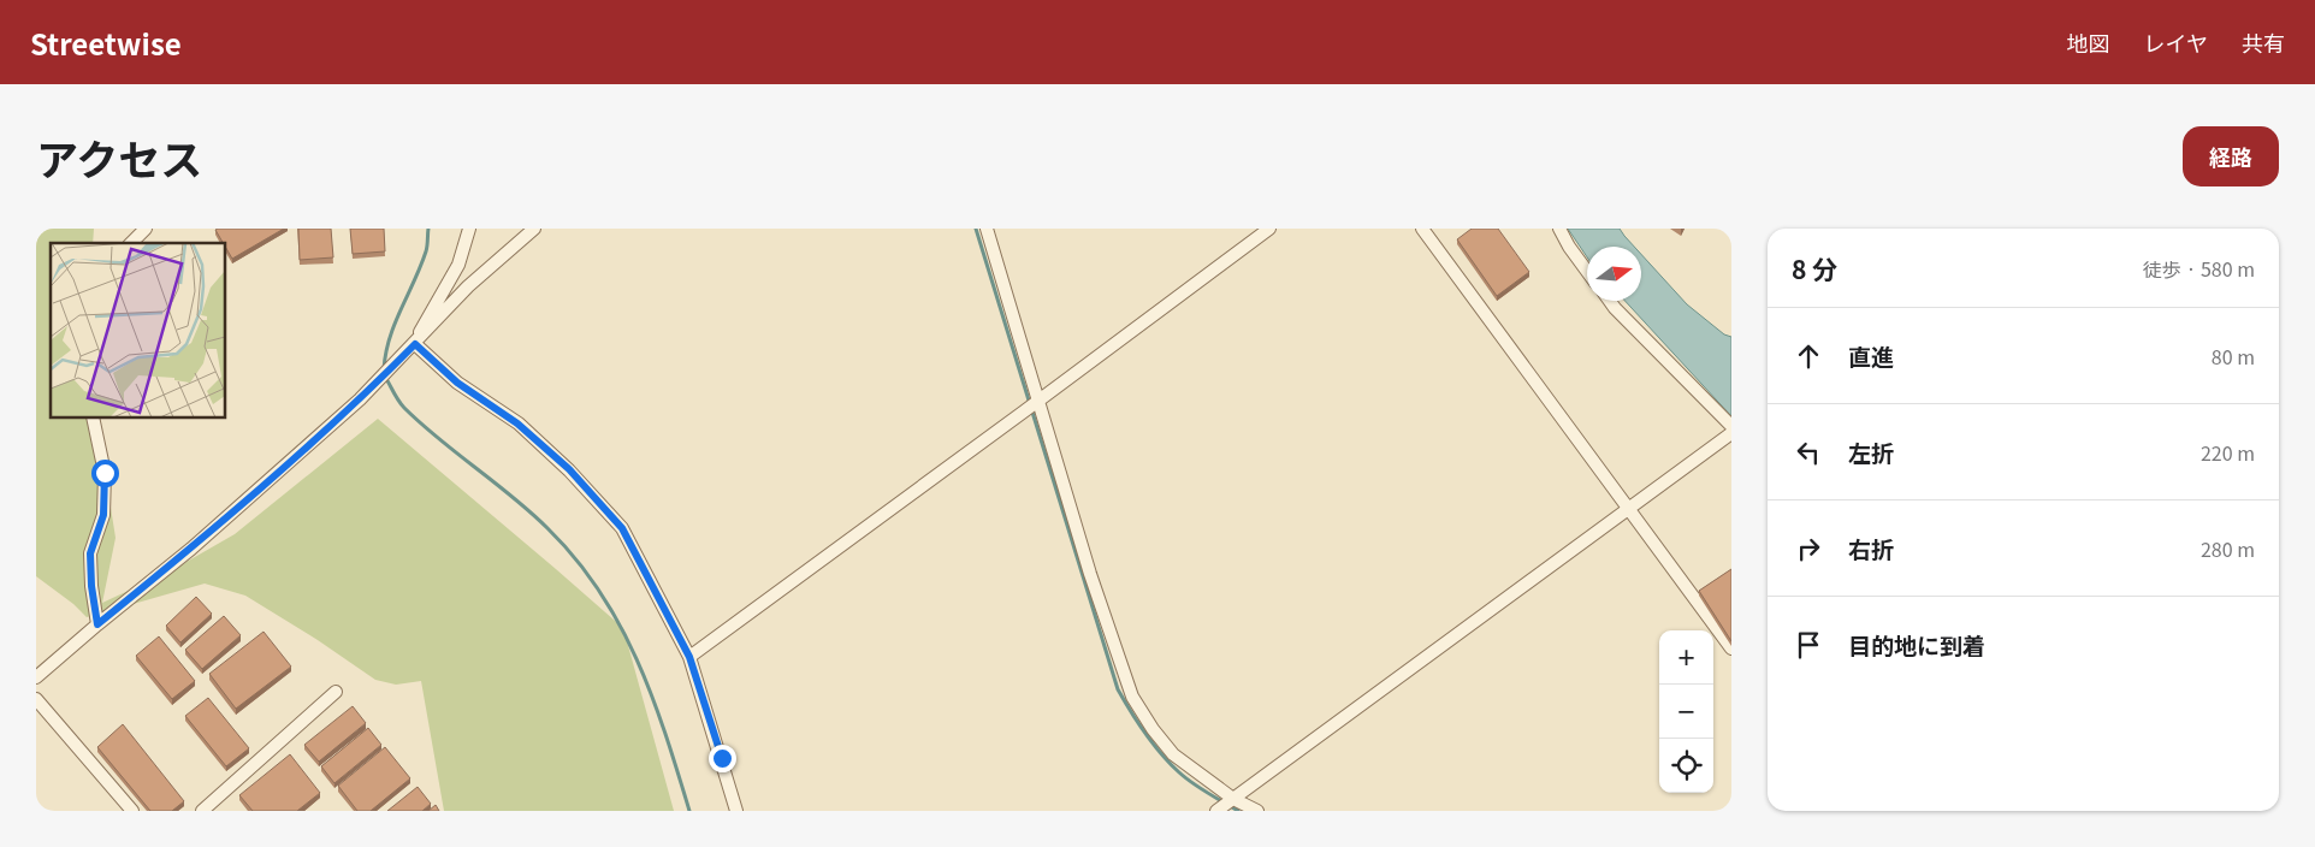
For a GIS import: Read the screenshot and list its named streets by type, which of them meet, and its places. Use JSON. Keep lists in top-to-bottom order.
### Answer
{
  "north": "right",
  "page": {
    "header": "Streetwise",
    "nav": ["地図", "レイヤ", "共有"],
    "title": "アクセス",
    "buttons": "経路",
    "heading": ["8 分", "徒歩 · 580 m"],
    "list": [
      ["直進", "80 m"],
      ["左折", "220 m"],
      ["右折", "280 m"],
      "目的地に到着"
    ],
    "map_buttons": ["+", "−"]
  }
}
